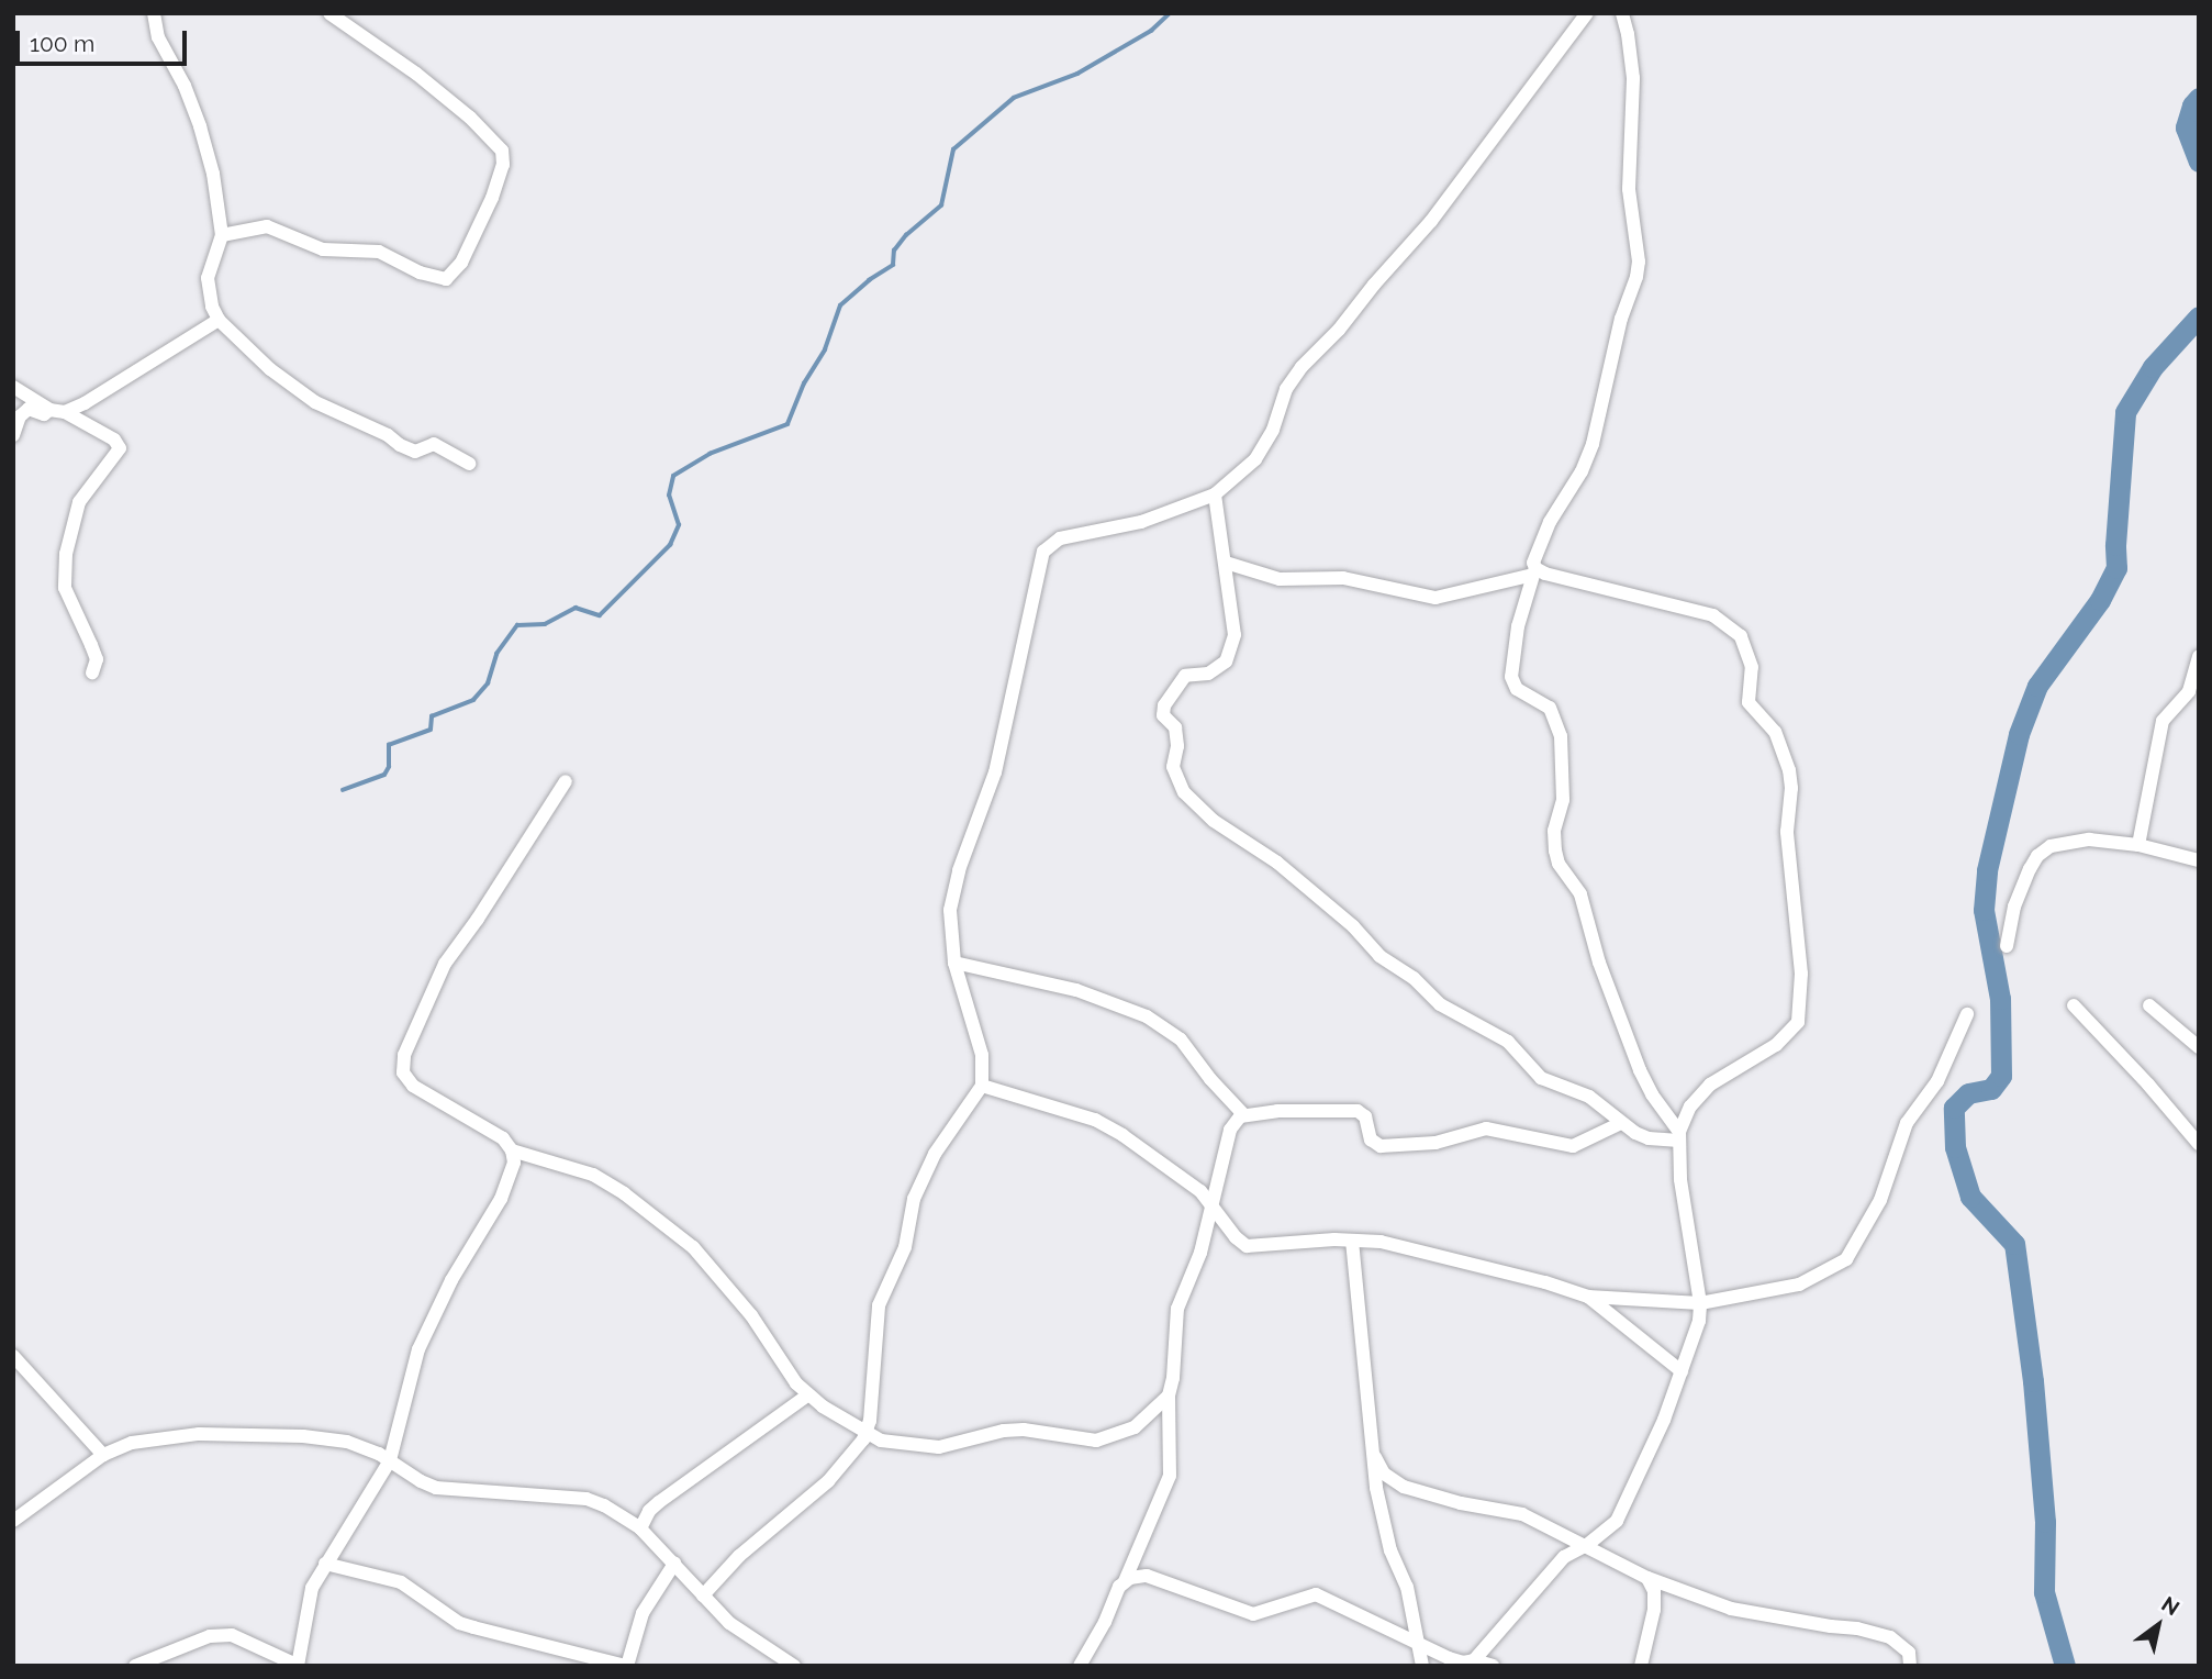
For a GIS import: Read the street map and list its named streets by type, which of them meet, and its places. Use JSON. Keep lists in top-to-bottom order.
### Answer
{
  "scale_bar": "100 m",
  "north": "top right"
}
